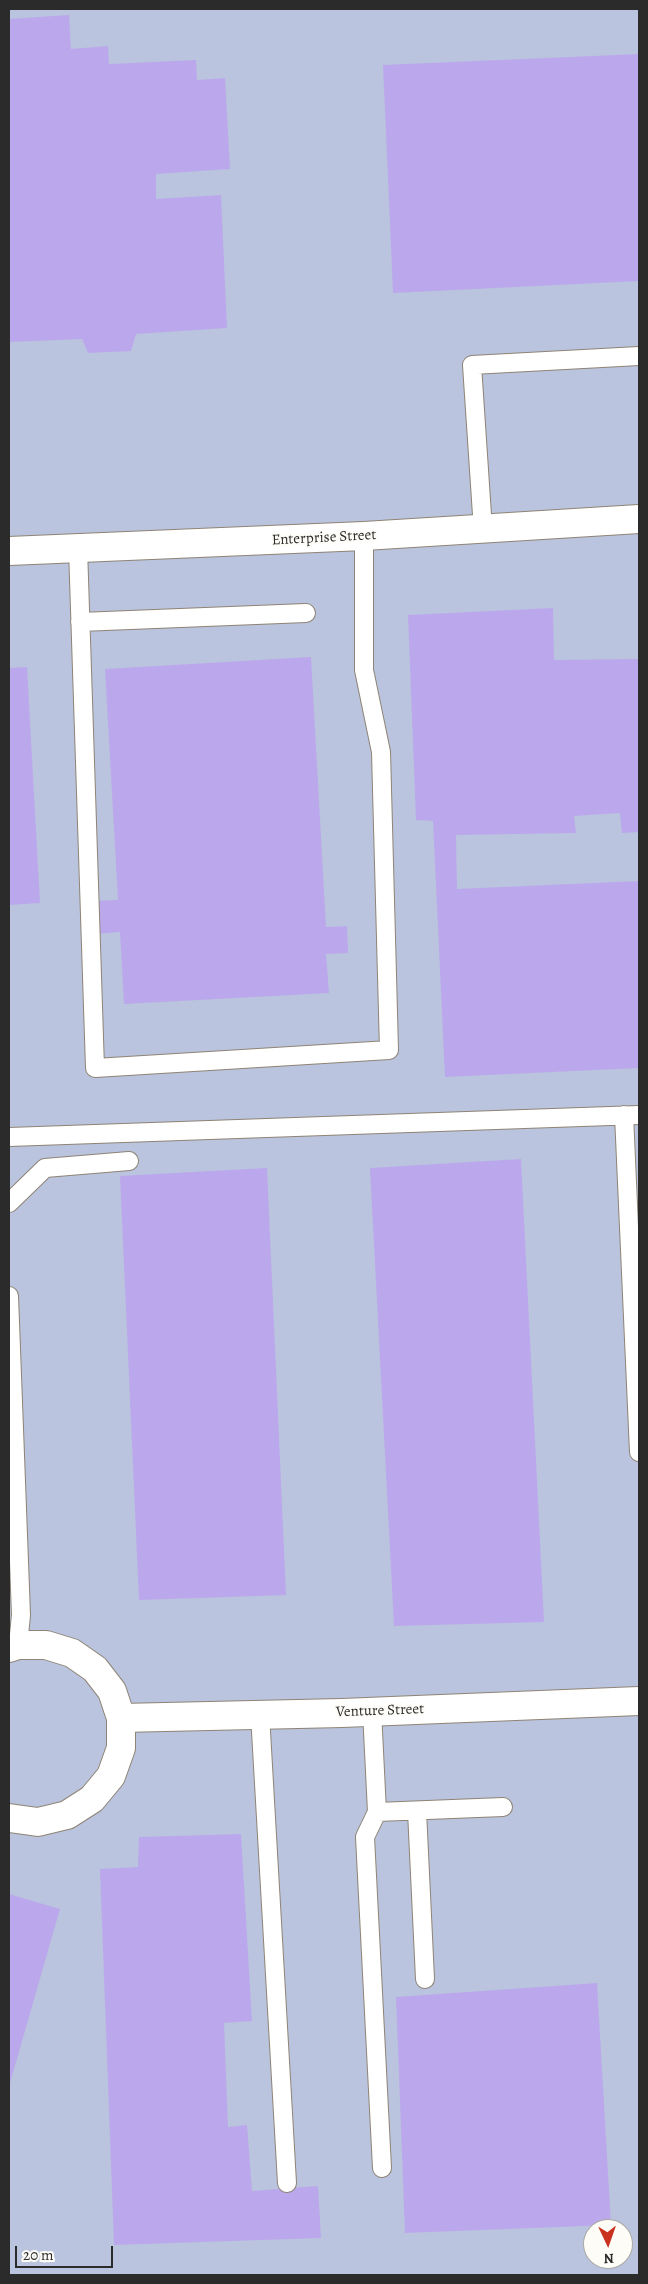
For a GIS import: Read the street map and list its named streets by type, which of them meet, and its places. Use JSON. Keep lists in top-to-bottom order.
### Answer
{
  "streets": {
    "street": ["Enterprise Street", "Venture Street"]
  },
  "scale_bar": "20 m",
  "north": "bottom"
}
